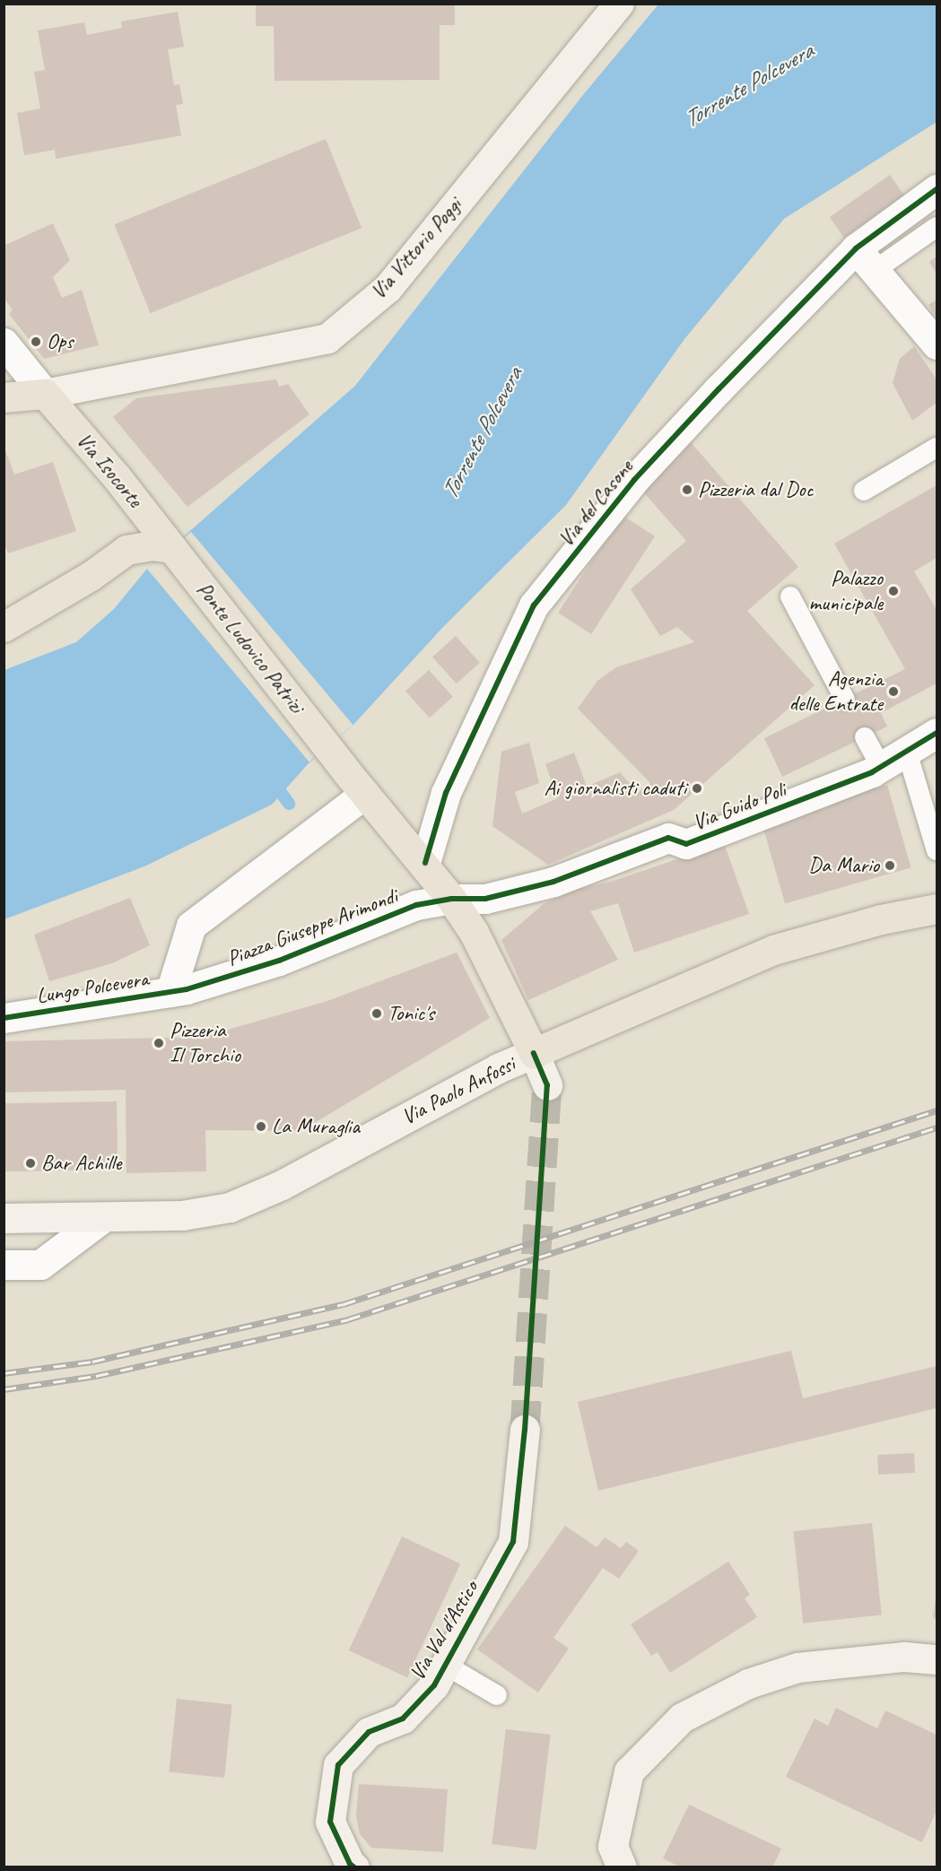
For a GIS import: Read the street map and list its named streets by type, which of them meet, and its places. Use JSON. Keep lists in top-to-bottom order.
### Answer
{
  "streets": {
    "main road": ["Via Isocorte", "Ponte Ludovico Patrizi", "Via Paolo Anfossi"],
    "street": [
      "Via Vittorio Poggi",
      "Via del Casone",
      "Via Guido Poli",
      "Piazza Giuseppe Arimondi",
      "Lungo Polcevera",
      "Via Val d'Astico"
    ]
  },
  "crossings": [
    ["Via Vittorio Poggi", "Via Isocorte"],
    ["Via Isocorte", "Ponte Ludovico Patrizi"],
    ["Via Guido Poli", "Piazza Giuseppe Arimondi"],
    ["Piazza Giuseppe Arimondi", "Lungo Polcevera"]
  ],
  "water": ["Torrente Polcevera"],
  "places": [
    "Ops",
    "Pizzeria dal Doc",
    "Palazzo municipale",
    "Agenzia delle Entrate",
    "Ai giornalisti caduti",
    "Da Mario",
    "Tonic's",
    "Pizzeria Il Torchio",
    "La Muraglia",
    "Bar Achille"
  ]
}
